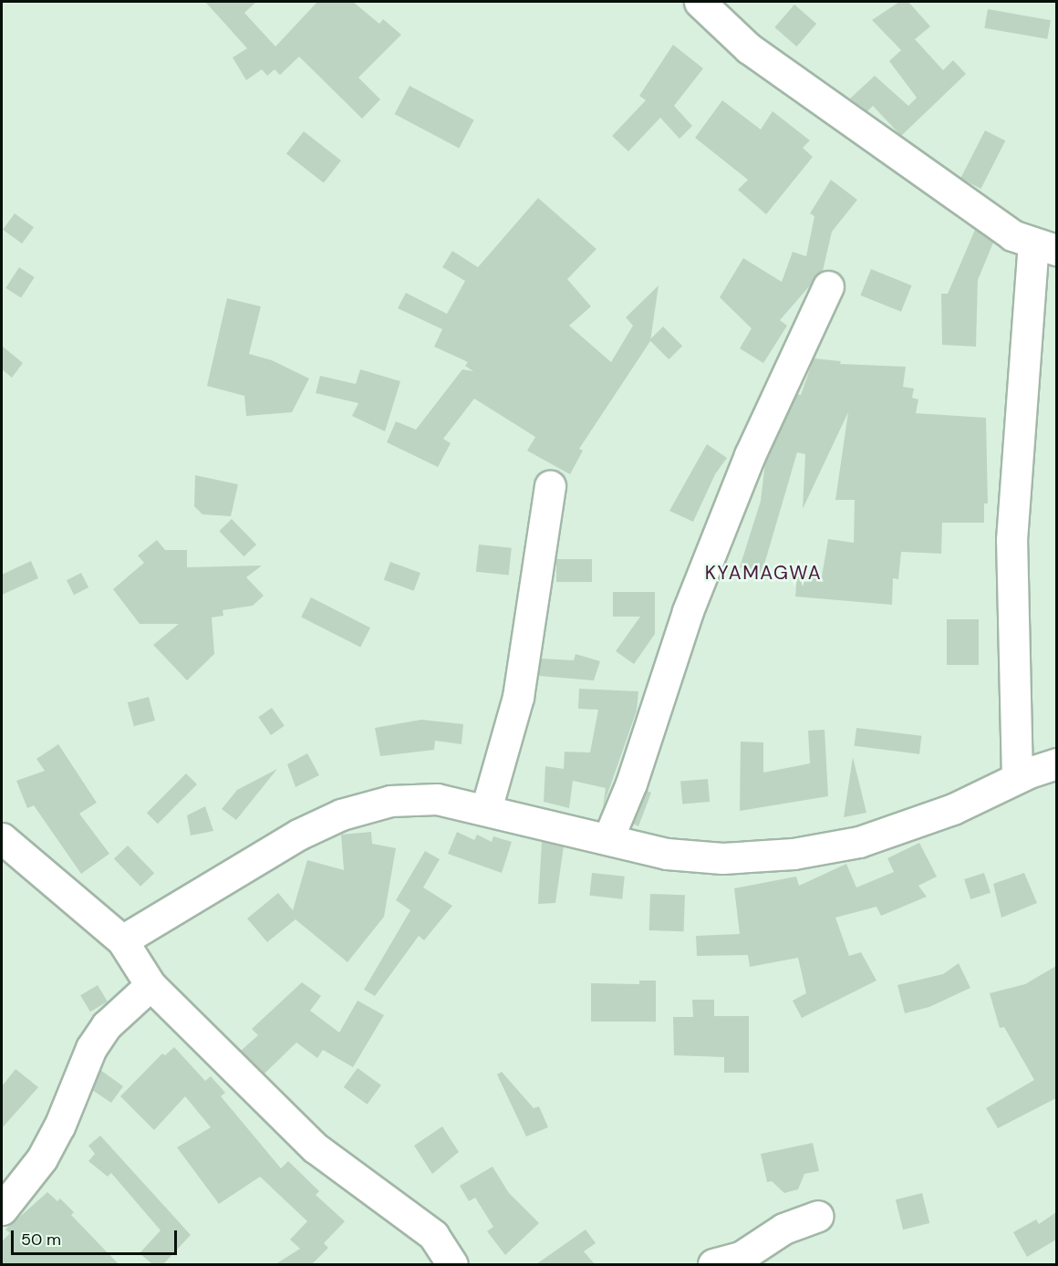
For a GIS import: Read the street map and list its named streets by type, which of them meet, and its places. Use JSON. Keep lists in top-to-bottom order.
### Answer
{
  "districts": ["KYAMAGWA"],
  "scale_bar": "50 m"
}
